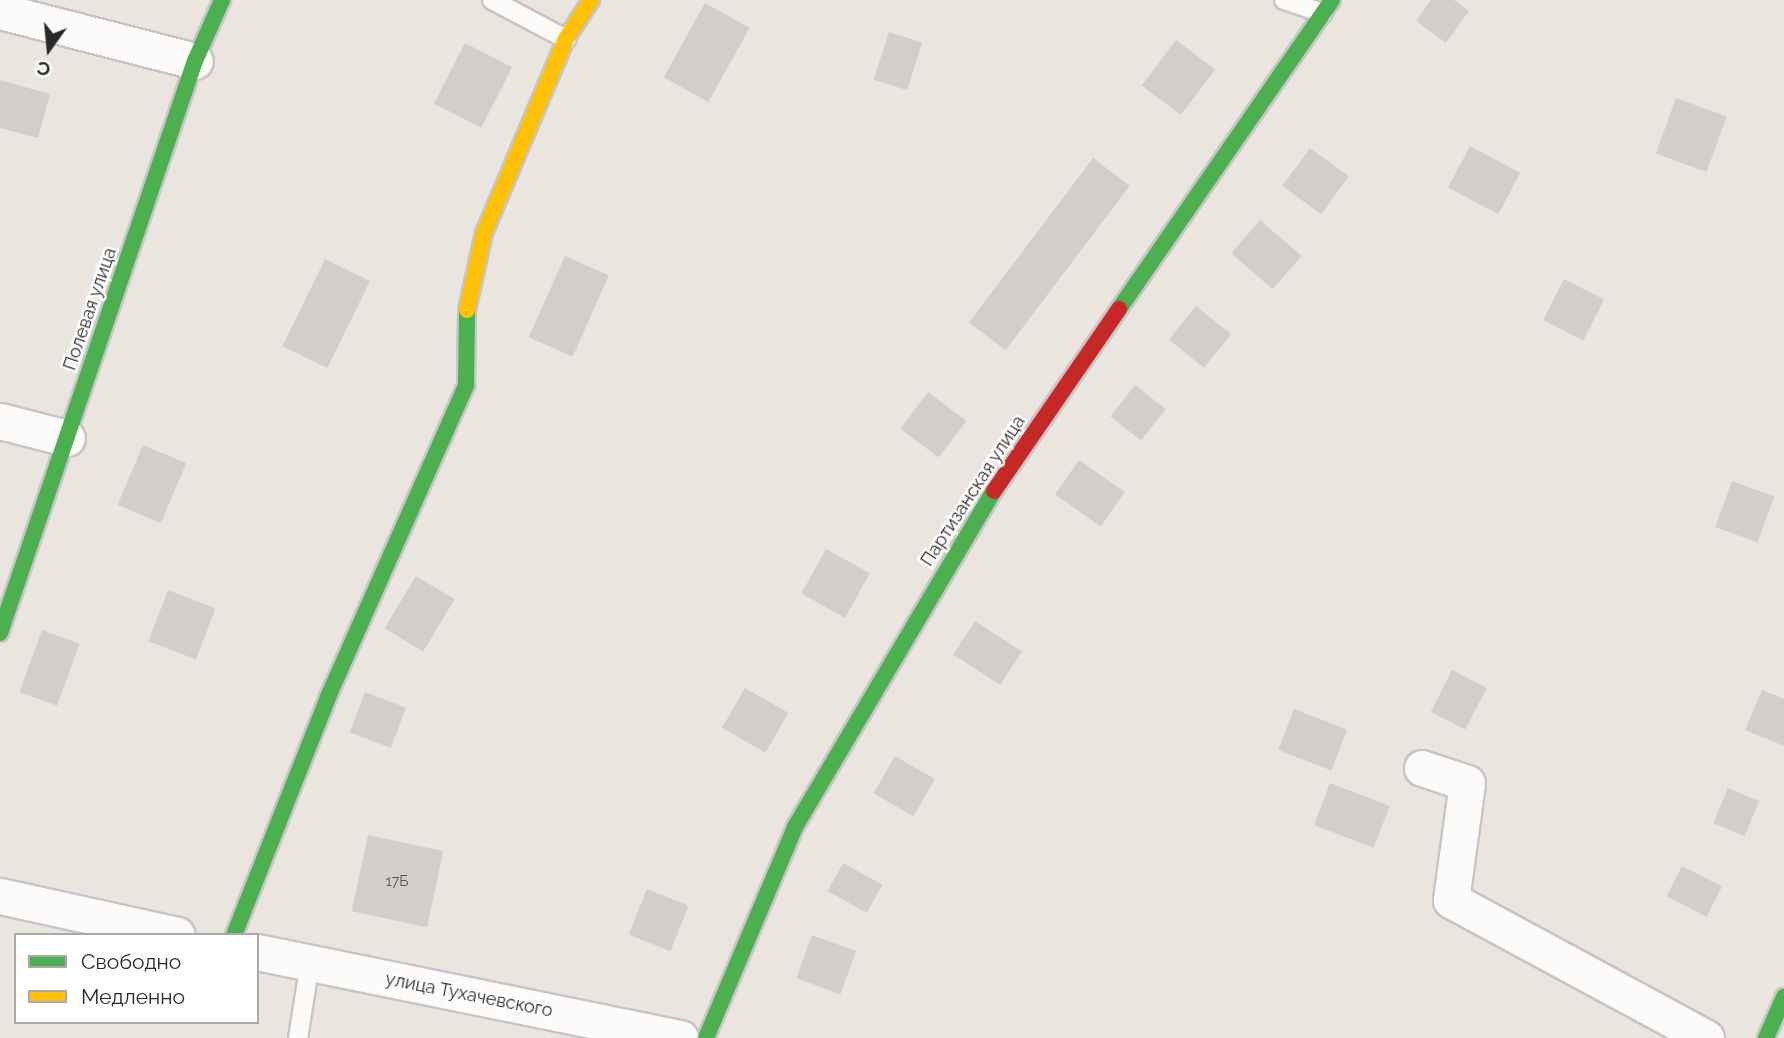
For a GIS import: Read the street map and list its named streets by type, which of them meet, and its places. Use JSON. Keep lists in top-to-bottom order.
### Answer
{
  "streets": {
    "main road": ["Полевая улица", "Партизанская улица"],
    "street": ["улица Тухачевского"]
  },
  "house_numbers": ["17Б"],
  "legend": ["Свободно", "Медленно"],
  "north": "bottom"
}
